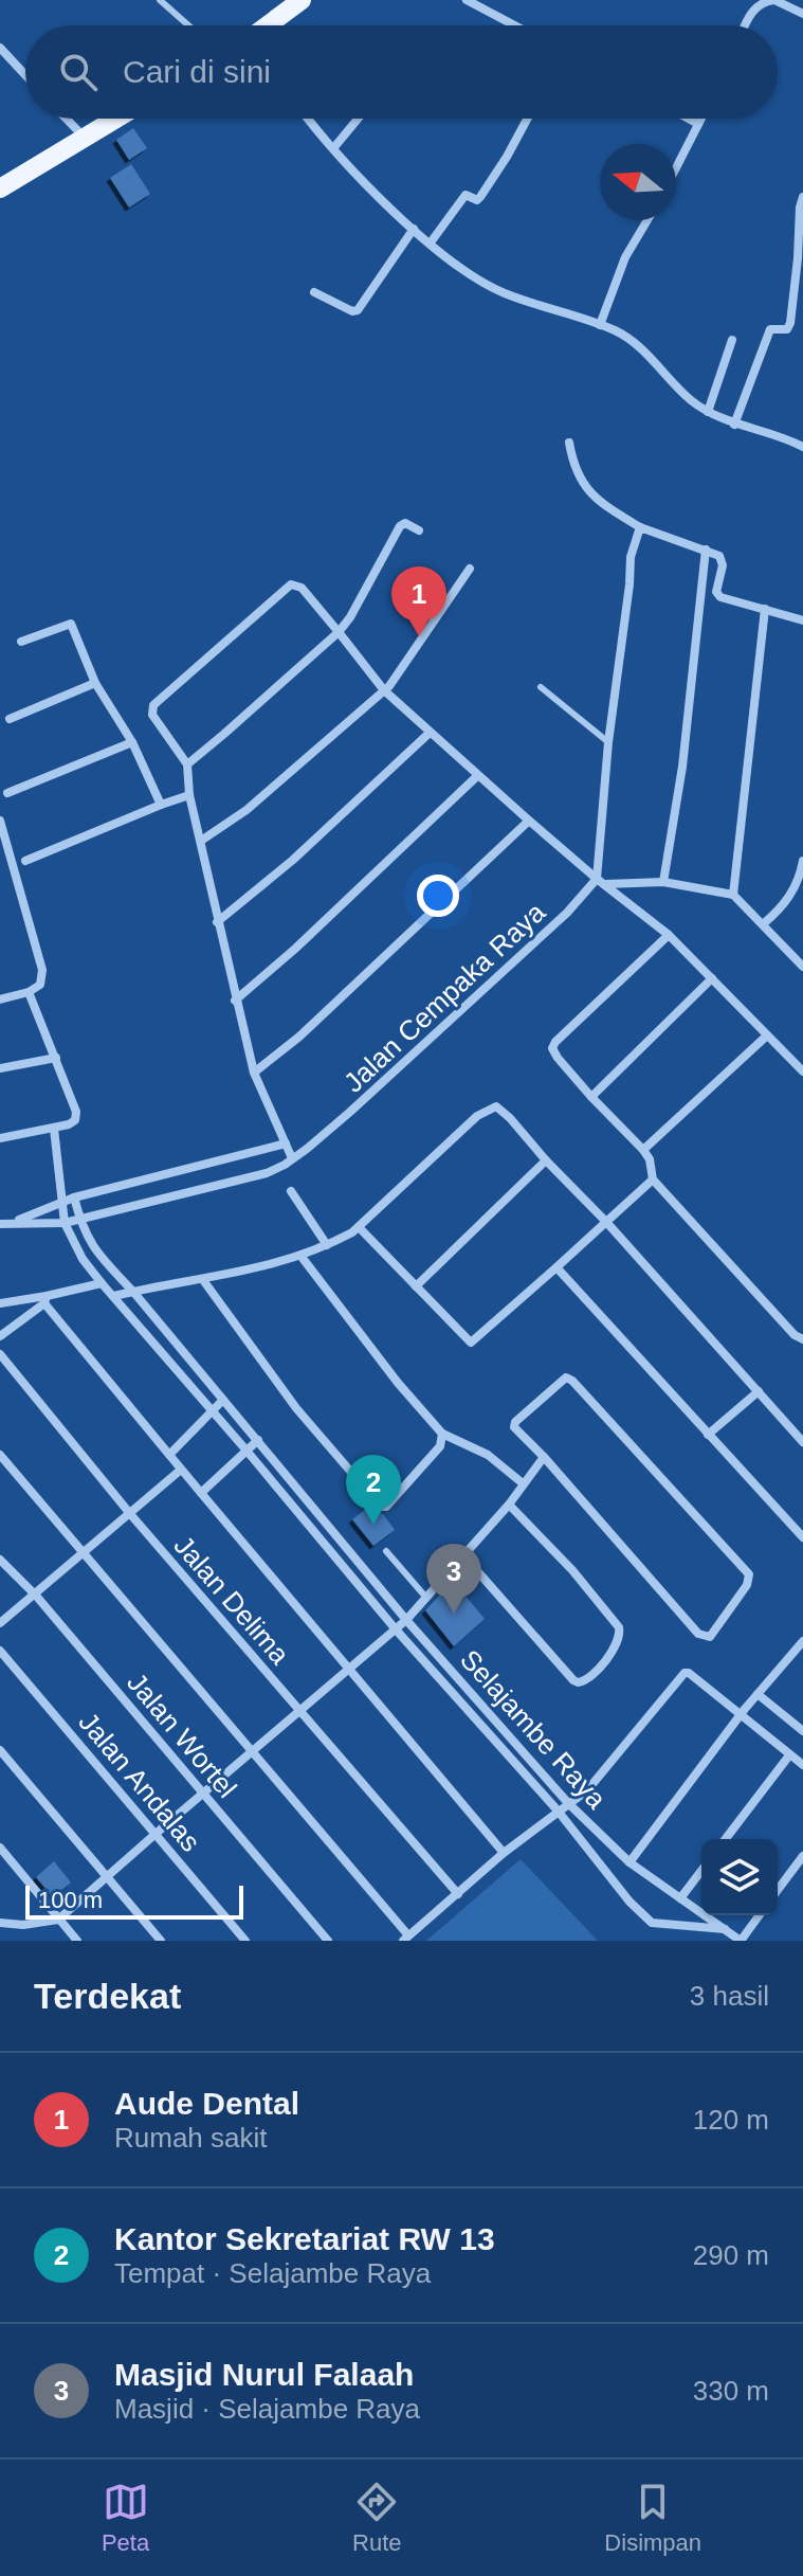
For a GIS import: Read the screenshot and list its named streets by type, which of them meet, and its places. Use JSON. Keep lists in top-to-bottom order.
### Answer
{
  "streets": {
    "street": [
      "Jalan Cempaka Raya",
      "Jalan Delima",
      "Selajambe Raya",
      "Jalan Wortel",
      "Jalan Andalas"
    ]
  },
  "crossings": [
    ["Jalan Cempaka Raya", "Selajambe Raya"]
  ],
  "scale_bar": "100 m",
  "north": "left",
  "page": {
    "search": "Cari di sini",
    "pins": ["1", "2", "3"],
    "scale": "100 m",
    "heading": ["Terdekat", "3 hasil"],
    "list": [
      {
        "mark": "1",
        "name": "Aude Dental",
        "note": "Rumah sakit",
        "value": "120 m"
      },
      {
        "mark": "2",
        "name": "Kantor Sekretariat RW 13",
        "note": "Tempat · Selajambe Raya",
        "value": "290 m"
      },
      {
        "mark": "3",
        "name": "Masjid Nurul Falaah",
        "note": "Masjid · Selajambe Raya",
        "value": "330 m"
      }
    ],
    "nav": ["Peta", "Rute", "Disimpan"]
  }
}
